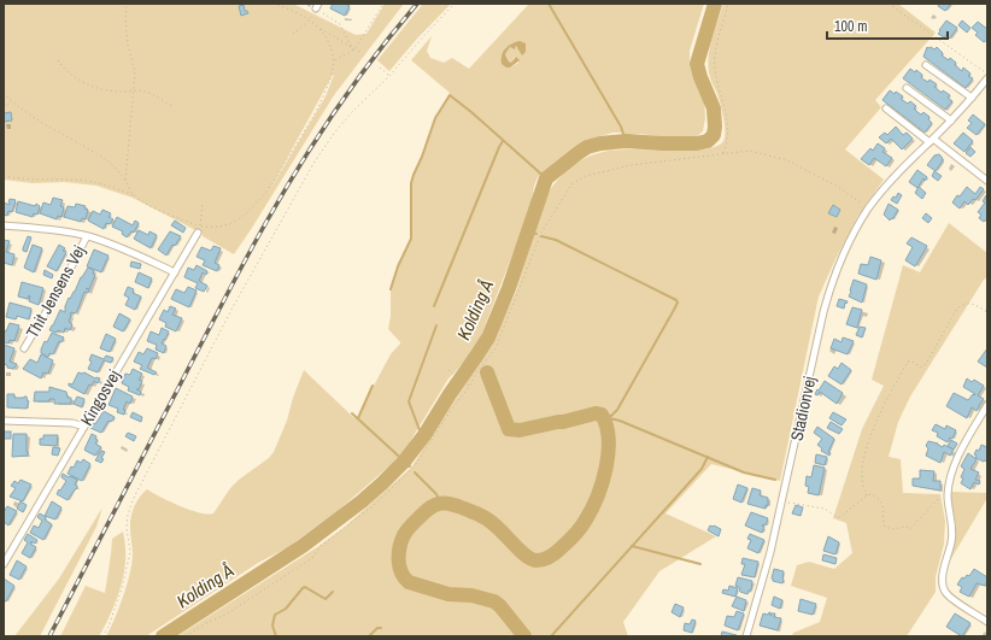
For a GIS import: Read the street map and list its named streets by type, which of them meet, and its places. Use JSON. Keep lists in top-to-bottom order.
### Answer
{
  "streets": {
    "street": ["Thit Jensens Vej", "Kingosvej", "Stadionvej"]
  },
  "water": ["Kolding Å"],
  "scale_bar": "100 m"
}
